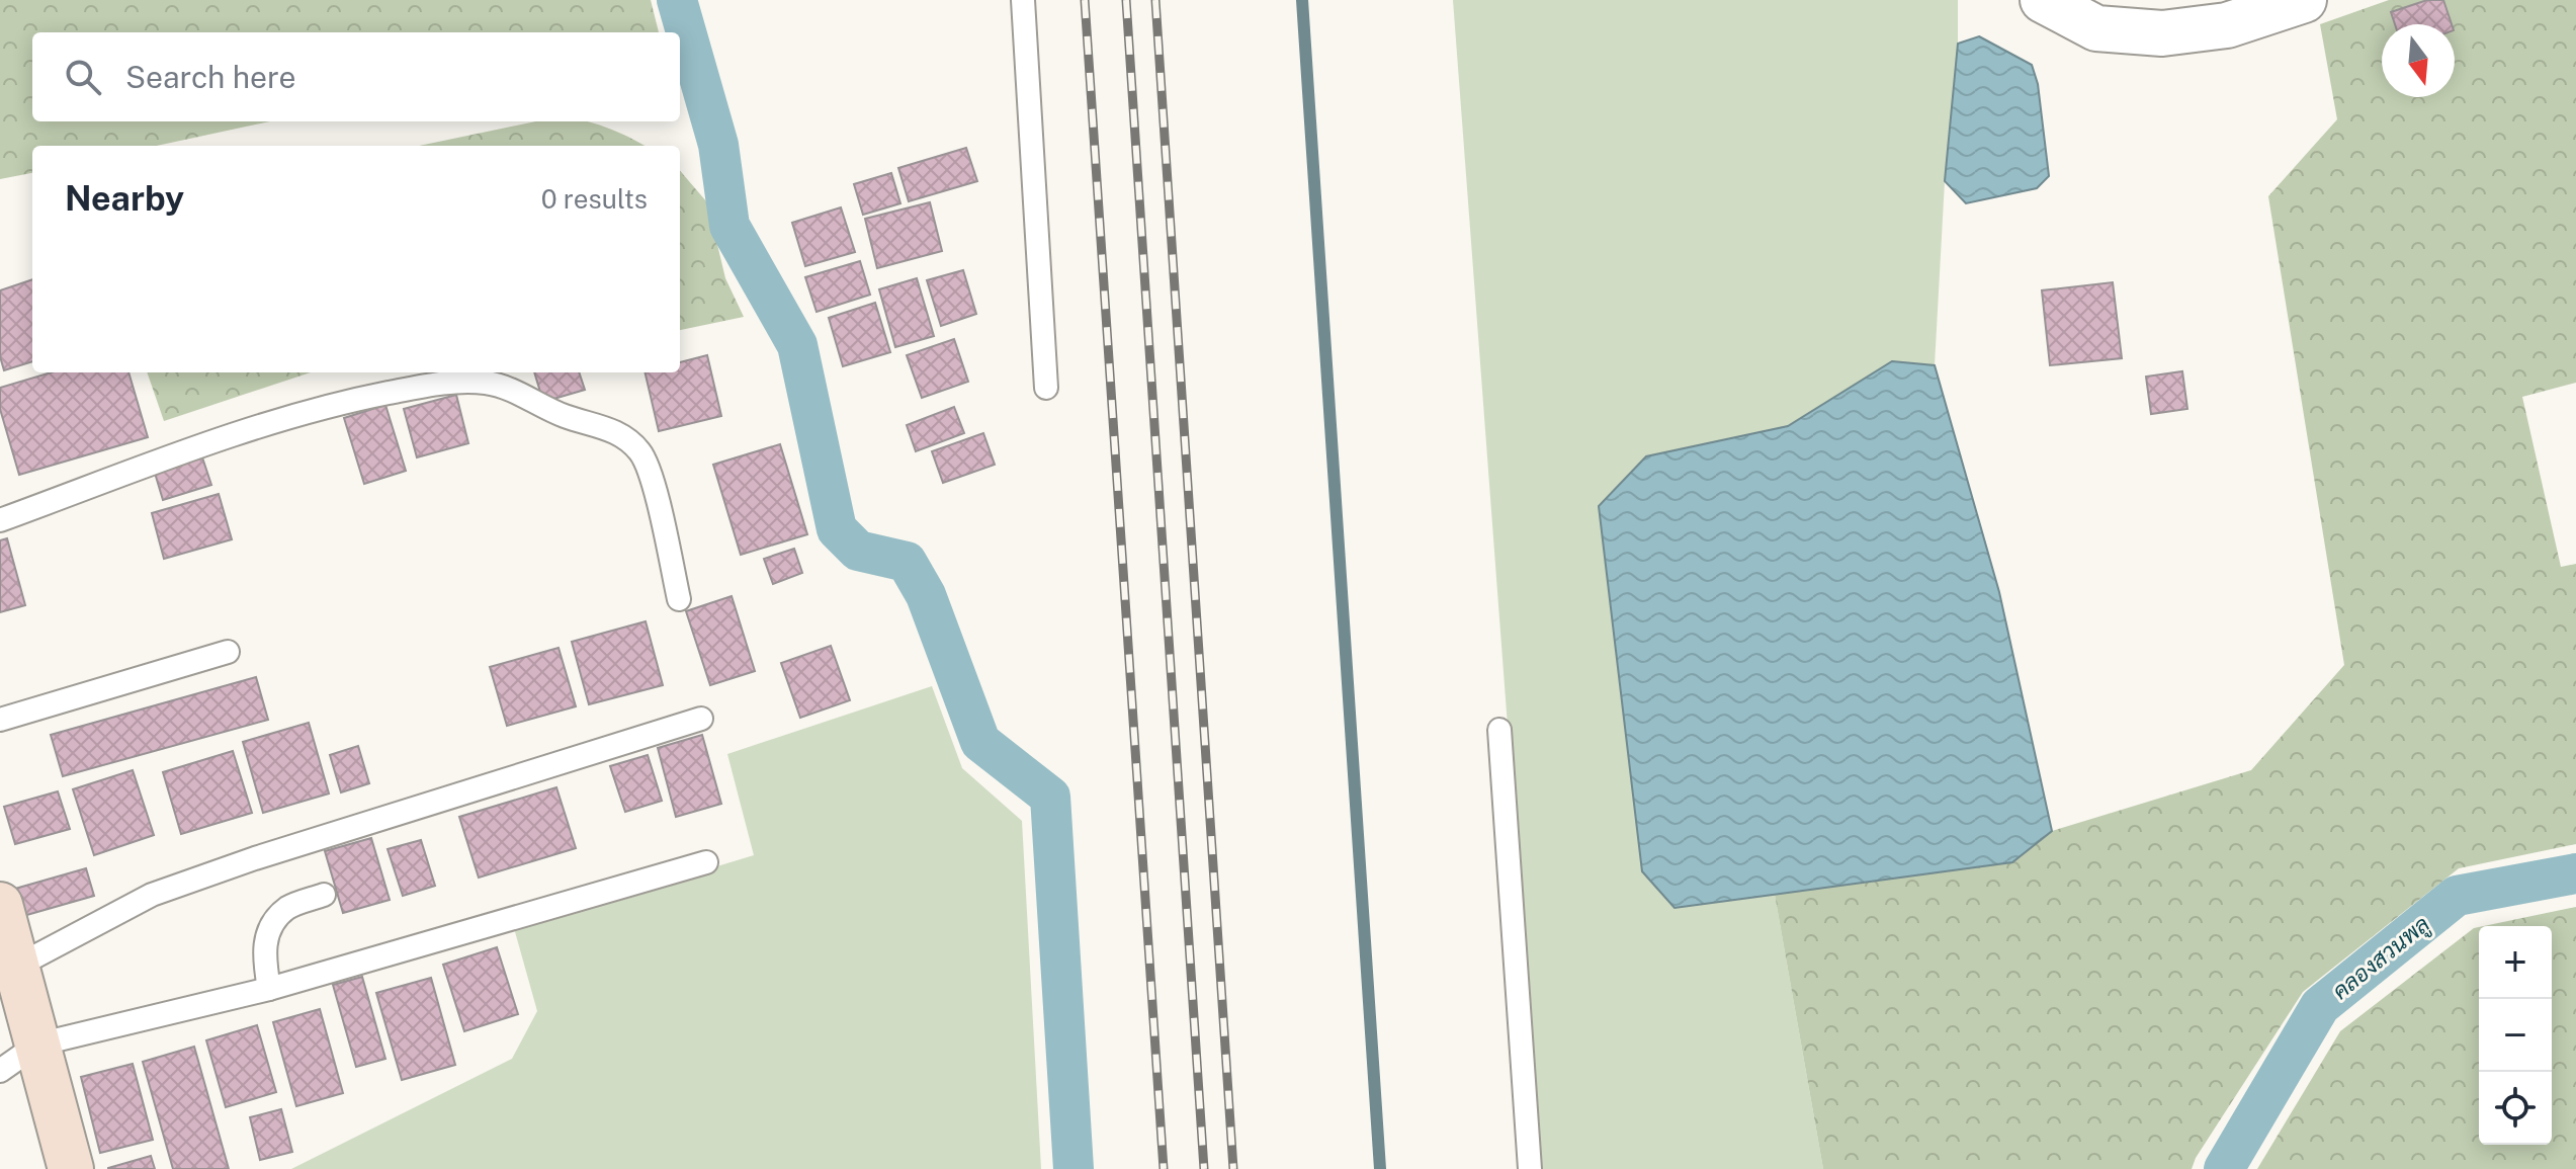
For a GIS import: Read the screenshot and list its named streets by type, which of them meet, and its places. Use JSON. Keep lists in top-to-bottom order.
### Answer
{
  "water": ["คลองสวนพลู"],
  "north": "bottom",
  "page": {
    "search": "Search here",
    "heading": ["Nearby", "0 results"],
    "map_buttons": ["+", "−"]
  }
}
